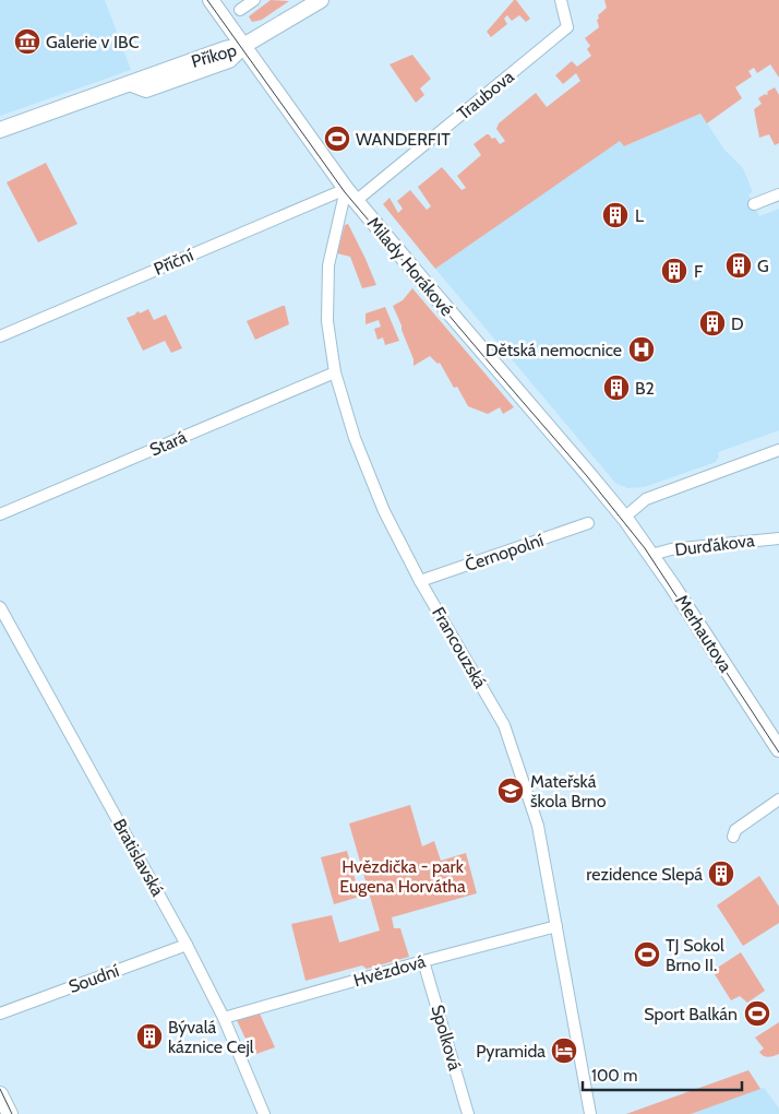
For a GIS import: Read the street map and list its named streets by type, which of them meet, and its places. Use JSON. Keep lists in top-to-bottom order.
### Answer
{
  "streets": {
    "street": [
      "Příkop",
      "Traubova",
      "Příční",
      "Milady Horákové",
      "Stará",
      "Durďákova",
      "Černopolní",
      "Merhautova",
      "Francouzská",
      "Bratislavská",
      "Hvězdová",
      "Soudní",
      "Spolková"
    ]
  },
  "crossings": [
    ["Příkop", "Milady Horákové"],
    ["Traubova", "Příční"],
    ["Traubova", "Milady Horákové"],
    ["Traubova", "Francouzská"],
    ["Příční", "Milady Horákové"],
    ["Příční", "Francouzská"],
    ["Milady Horákové", "Merhautova"],
    ["Milady Horákové", "Francouzská"],
    ["Stará", "Francouzská"],
    ["Durďákova", "Merhautova"],
    ["Černopolní", "Francouzská"],
    ["Francouzská", "Hvězdová"],
    ["Bratislavská", "Hvězdová"],
    ["Bratislavská", "Soudní"],
    ["Hvězdová", "Spolková"]
  ],
  "parks": ["Hvězdička - park Eugena Horvátha"],
  "places": {
    "museum": ["Galerie v IBC"],
    "sports": ["WANDERFIT", "TJ Sokol Brno II.", "Sport Balkán"],
    "building": [
      "L",
      "G",
      "F",
      "D",
      "B2",
      "rezidence Slepá",
      "Bývalá káznice Cejl"
    ],
    "hospital": ["Dětská nemocnice"],
    "school or university": ["Mateřská škola Brno"],
    "hotel": ["Pyramida"]
  },
  "scale_bar": "100 m"
}
